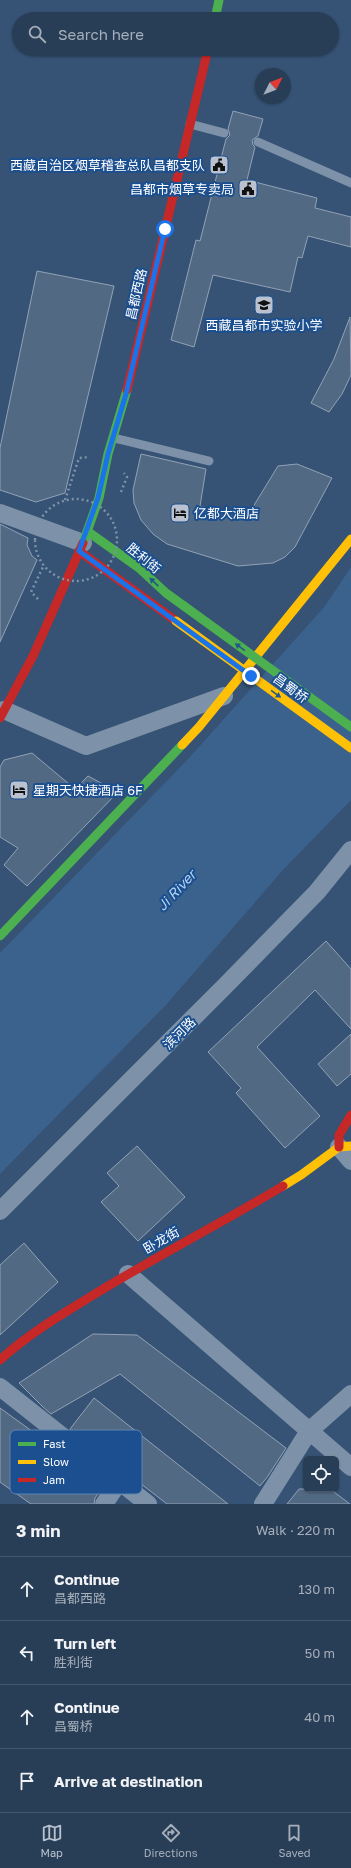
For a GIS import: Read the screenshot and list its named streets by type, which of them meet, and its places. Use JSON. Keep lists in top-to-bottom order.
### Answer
{
  "streets": {
    "main road": [
      "昌都西路",
      "胜利街",
      "昌蜀桥",
      "卧龙街"
    ],
    "street": ["滨河路"]
  },
  "crossings": [
    ["昌都西路", "胜利街"],
    ["昌都西路", "昌蜀桥"],
    ["胜利街", "昌蜀桥"]
  ],
  "one_way": ["胜利街"],
  "water": ["Ji River"],
  "places": {
    "public building": ["西藏自治区烟草稽查总队昌都支队", "昌都市烟草专卖局"],
    "school or university": ["西藏昌都市实验小学"],
    "hotel": ["亿都大酒店", "星期天快捷酒店 6F"]
  },
  "legend": ["Fast", "Slow", "Jam"],
  "north": "top right",
  "page": {
    "search": "Search here",
    "heading": ["3 min", "Walk · 220 m"],
    "list": [
      ["Continue", "昌都西路", "130 m"],
      ["Turn left", "胜利街", "50 m"],
      ["Continue", "昌蜀桥", "40 m"],
      "Arrive at destination"
    ],
    "nav": ["Map", "Directions", "Saved"]
  }
}
